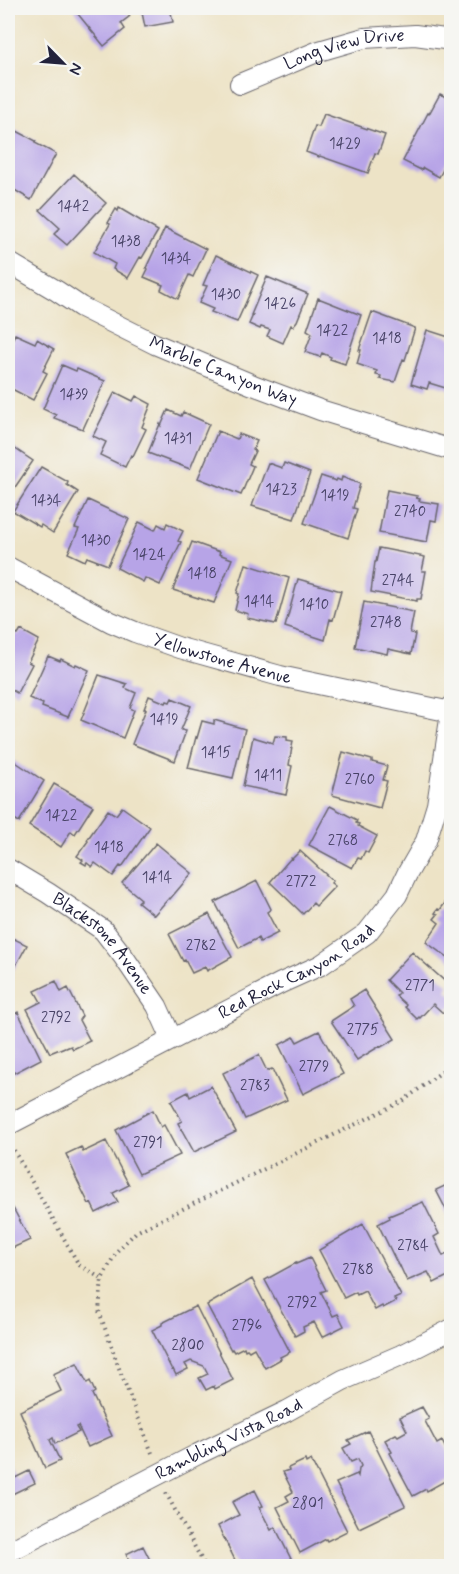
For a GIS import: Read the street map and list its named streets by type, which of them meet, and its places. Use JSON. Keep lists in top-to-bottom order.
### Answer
{
  "streets": {
    "street": [
      "Long View Drive",
      "Marble Canyon Way",
      "Yellowstone Avenue",
      "Blackstone Avenue",
      "Red Rock Canyon Road",
      "Rambling Vista Road"
    ]
  },
  "crossings": [
    ["Yellowstone Avenue", "Red Rock Canyon Road"],
    ["Blackstone Avenue", "Red Rock Canyon Road"]
  ],
  "house_numbers": [
    "1429",
    "1442",
    "1438",
    "1434",
    "1430",
    "1426",
    "1422",
    "1418",
    "1439",
    "1431",
    "1423",
    "1419",
    "1434",
    "2740",
    "1430",
    "1424",
    "1418",
    "2744",
    "1414",
    "1410",
    "2748",
    "1419",
    "1415",
    "1411",
    "2760",
    "1422",
    "2768",
    "1418",
    "1414",
    "2772",
    "2782",
    "2771",
    "2792",
    "2775",
    "2779",
    "2783",
    "2791",
    "2784",
    "2788",
    "2792",
    "2796",
    "2800",
    "2801"
  ],
  "north": "bottom right"
}
